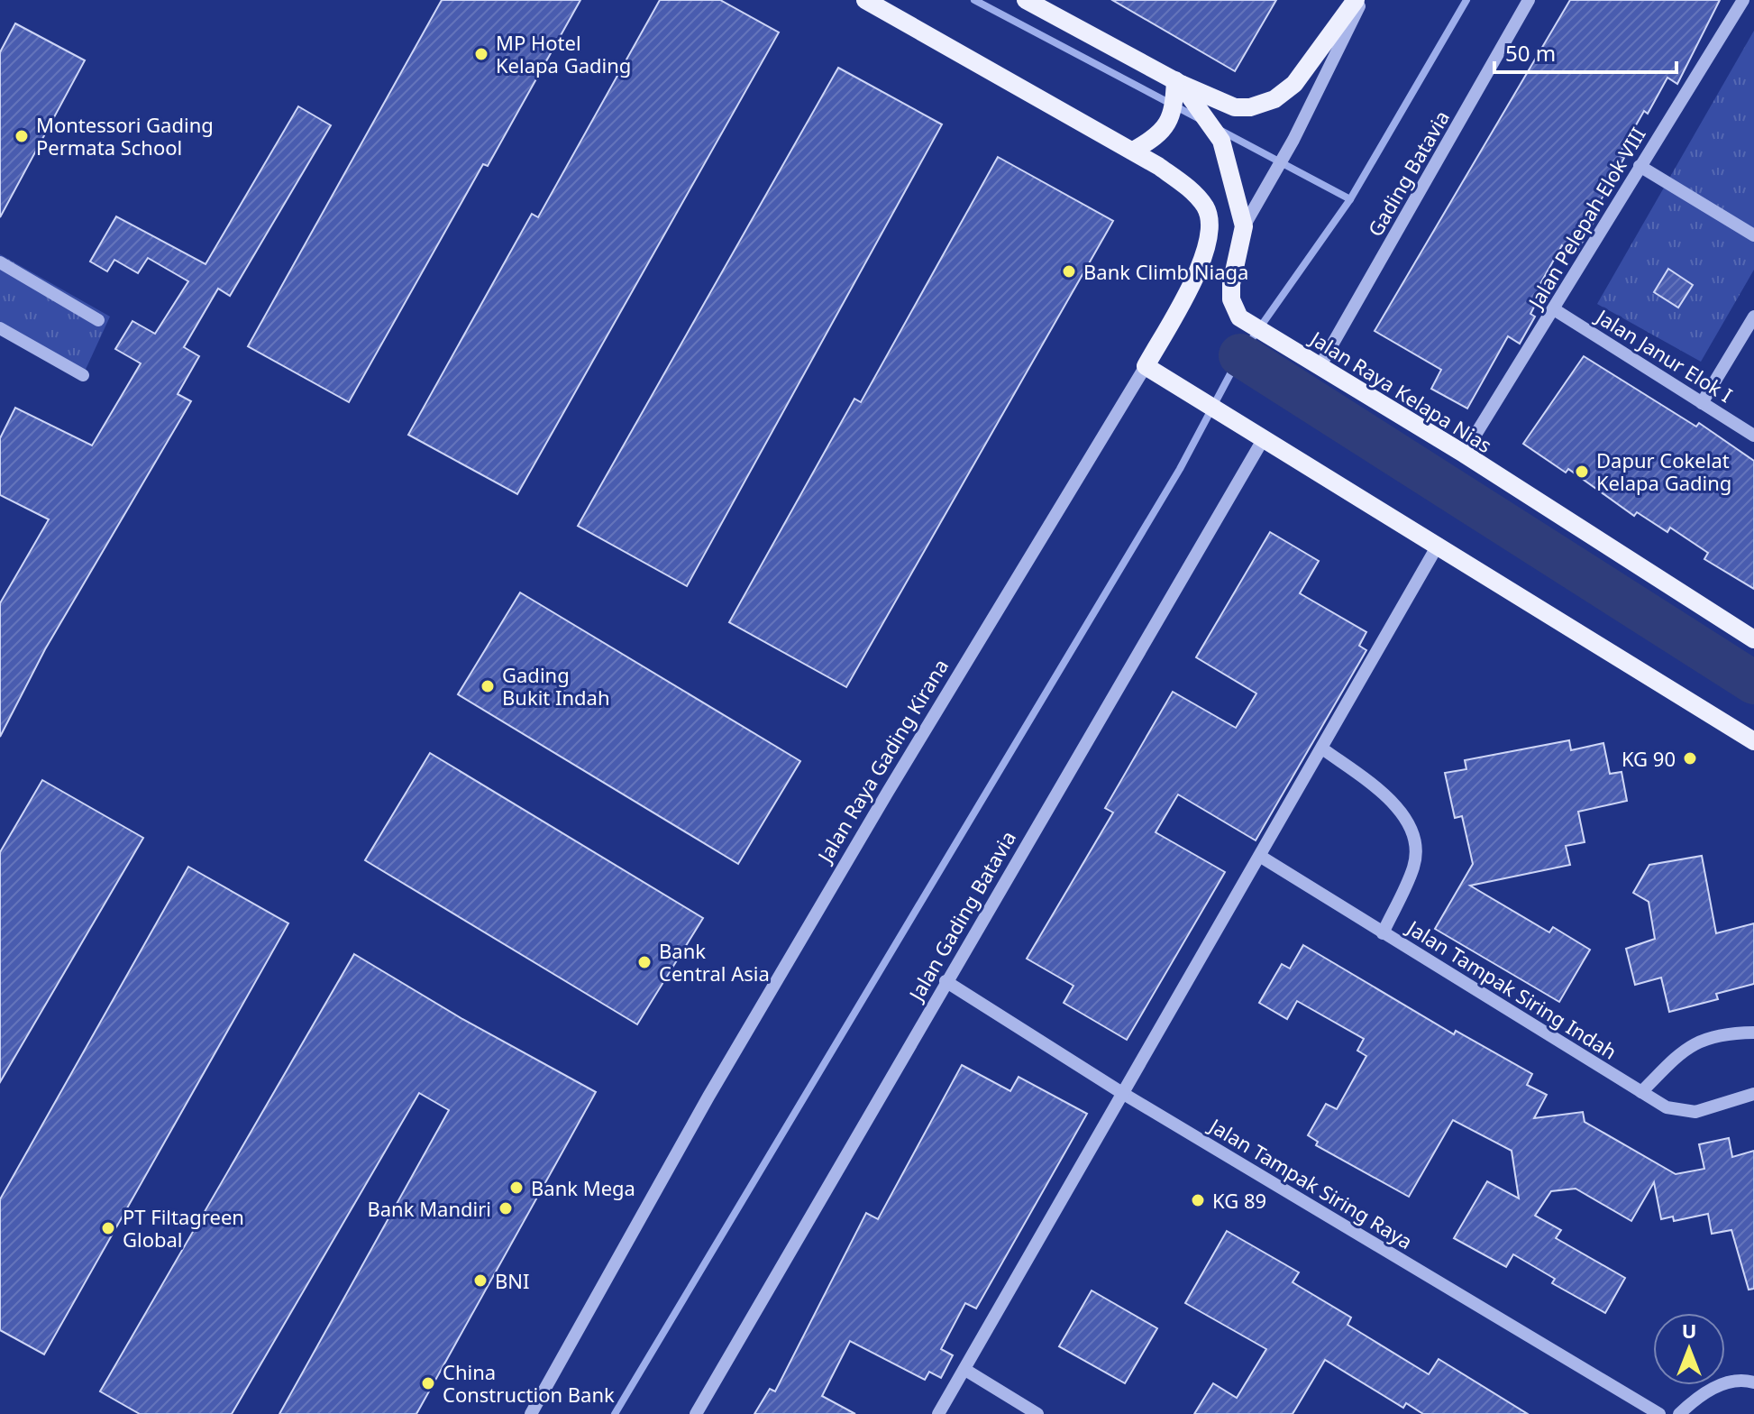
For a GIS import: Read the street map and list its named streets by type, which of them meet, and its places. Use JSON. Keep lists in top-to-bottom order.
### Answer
{
  "streets": {
    "main road": ["Jalan Raya Kelapa Nias", "Jalan Raya Gading Kirana"],
    "street": [
      "Gading Batavia",
      "Jalan Pelepah Elok VIII",
      "Jalan Janur Elok I",
      "Jalan Gading Batavia",
      "Jalan Tampak Siring Indah",
      "Jalan Tampak Siring Raya"
    ]
  },
  "crossings": [
    ["Gading Batavia", "Jalan Raya Kelapa Nias"],
    ["Jalan Pelepah Elok VIII", "Jalan Janur Elok I"],
    ["Jalan Pelepah Elok VIII", "Jalan Raya Kelapa Nias"],
    ["Jalan Gading Batavia", "Jalan Tampak Siring Raya"]
  ],
  "places": [
    "MP Hotel Kelapa Gading",
    "Montessori Gading Permata School",
    "Bank Climb Niaga",
    "Dapur Cokelat Kelapa Gading",
    "Gading Bukit Indah",
    "KG 90",
    "Bank Central Asia",
    "Bank Mega",
    "KG 89",
    "Bank Mandiri",
    "PT Filtagreen Global",
    "BNI",
    "China Construction Bank"
  ],
  "scale_bar": "50 m",
  "north": "top"
}
